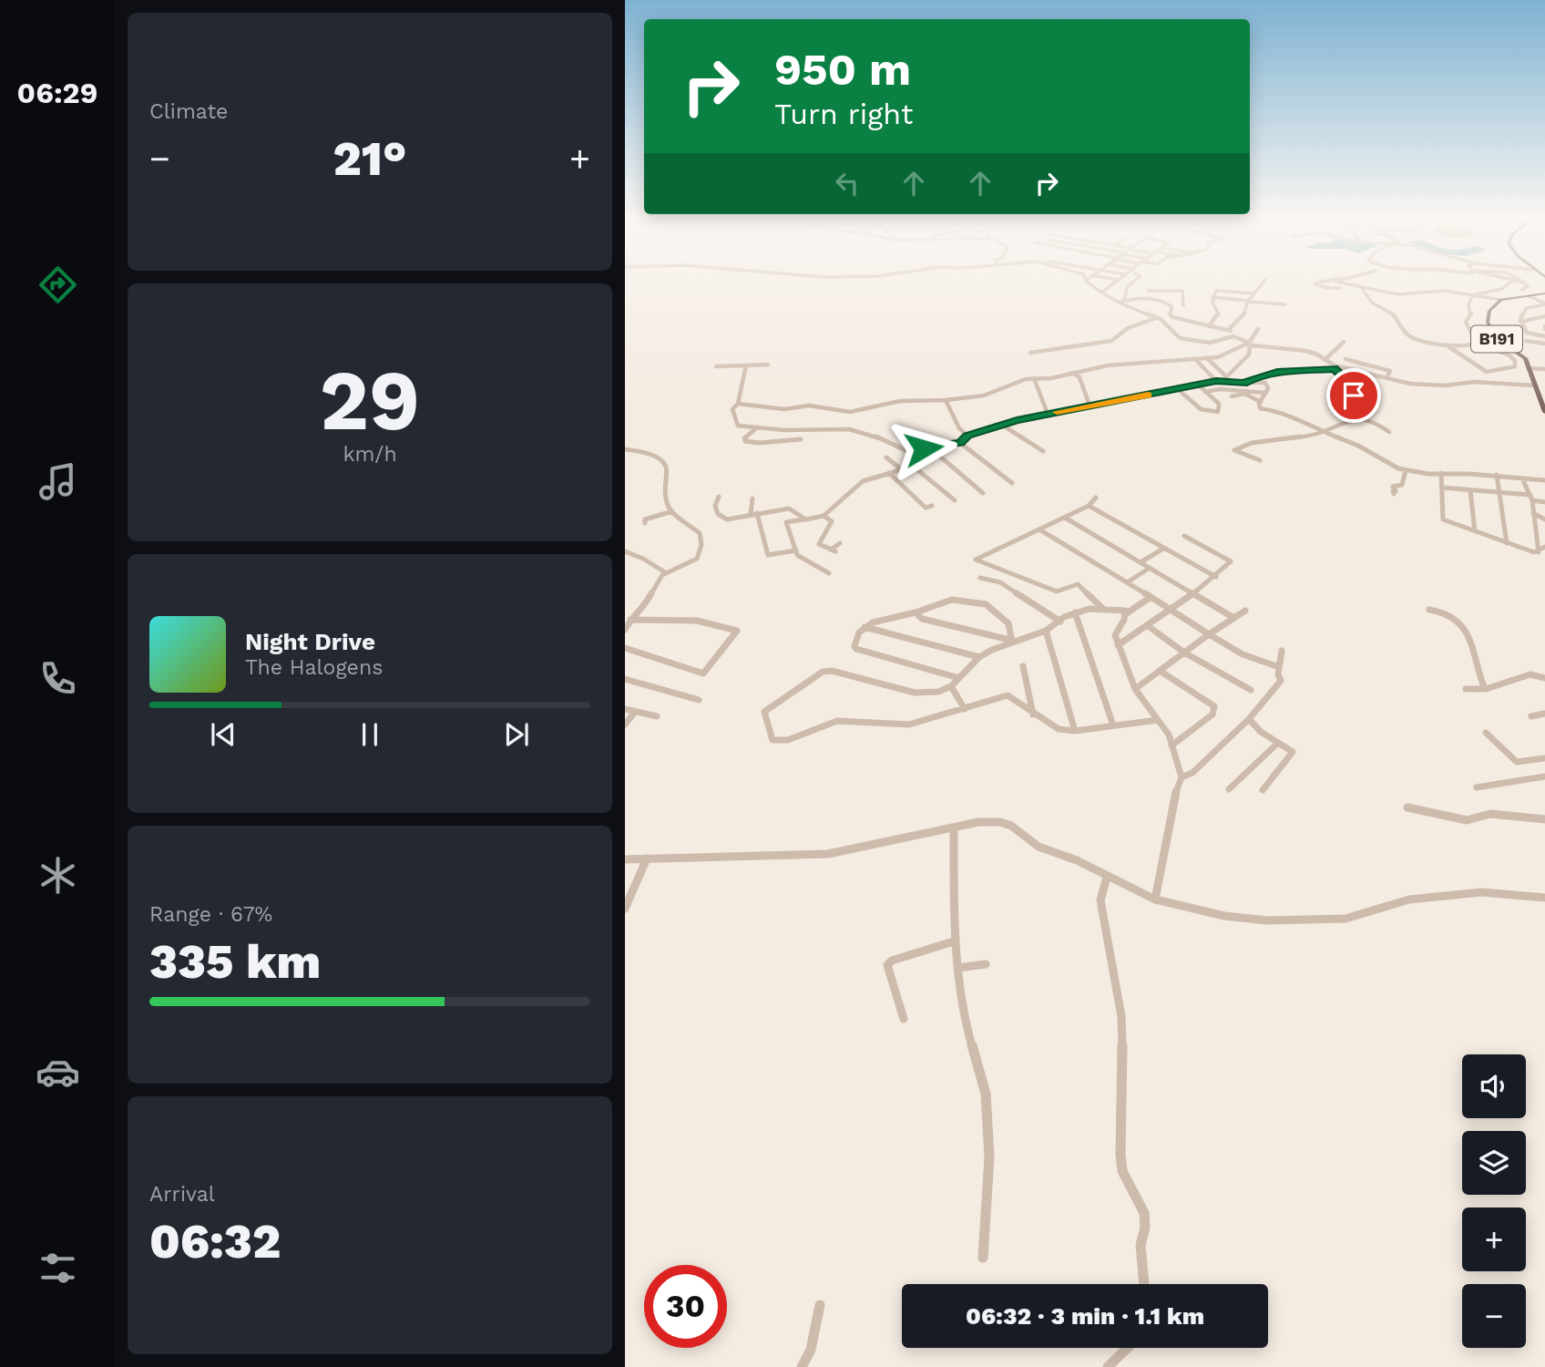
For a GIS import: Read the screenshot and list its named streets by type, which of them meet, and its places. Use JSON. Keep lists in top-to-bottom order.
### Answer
{
  "streets": {
    "main road": ["B191"]
  },
  "page": {
    "tabs": "06:29",
    "tile": [
      "Climate",
      ["29", "km/h"],
      ["Range · 67%", "335 km"],
      ["Arrival", "06:32"]
    ],
    "turn": ["950 m", "Turn right"],
    "heat": ["−", "21°", "+"],
    "song": ["Night Drive", "The Halogens"],
    "map_buttons": ["+", "−"],
    "limit": "30",
    "trip": "06:32 · 3 min · 1.1 km"
  }
}
